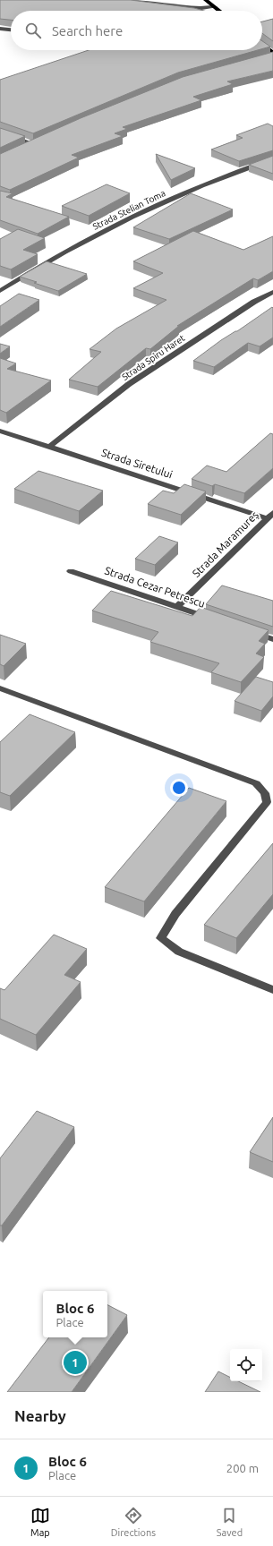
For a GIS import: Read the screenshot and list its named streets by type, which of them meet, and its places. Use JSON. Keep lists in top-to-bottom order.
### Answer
{
  "streets": {
    "street": [
      "Strada Stelian Toma",
      "Strada Spiru Haret",
      "Strada Siretului",
      "Strada Maramureș",
      "Strada Cezar Petrescu"
    ]
  },
  "crossings": [
    ["Strada Spiru Haret", "Strada Siretului"],
    ["Strada Siretului", "Strada Maramureș"],
    ["Strada Maramureș", "Strada Cezar Petrescu"]
  ],
  "page": {
    "search": "Search here",
    "popup": ["Bloc 6", "Place"],
    "pins": "1",
    "heading": "Nearby",
    "list": [
      {
        "mark": "1",
        "name": "Bloc 6",
        "note": "Place",
        "value": "200 m"
      }
    ],
    "nav": ["Map", "Directions", "Saved"]
  }
}
